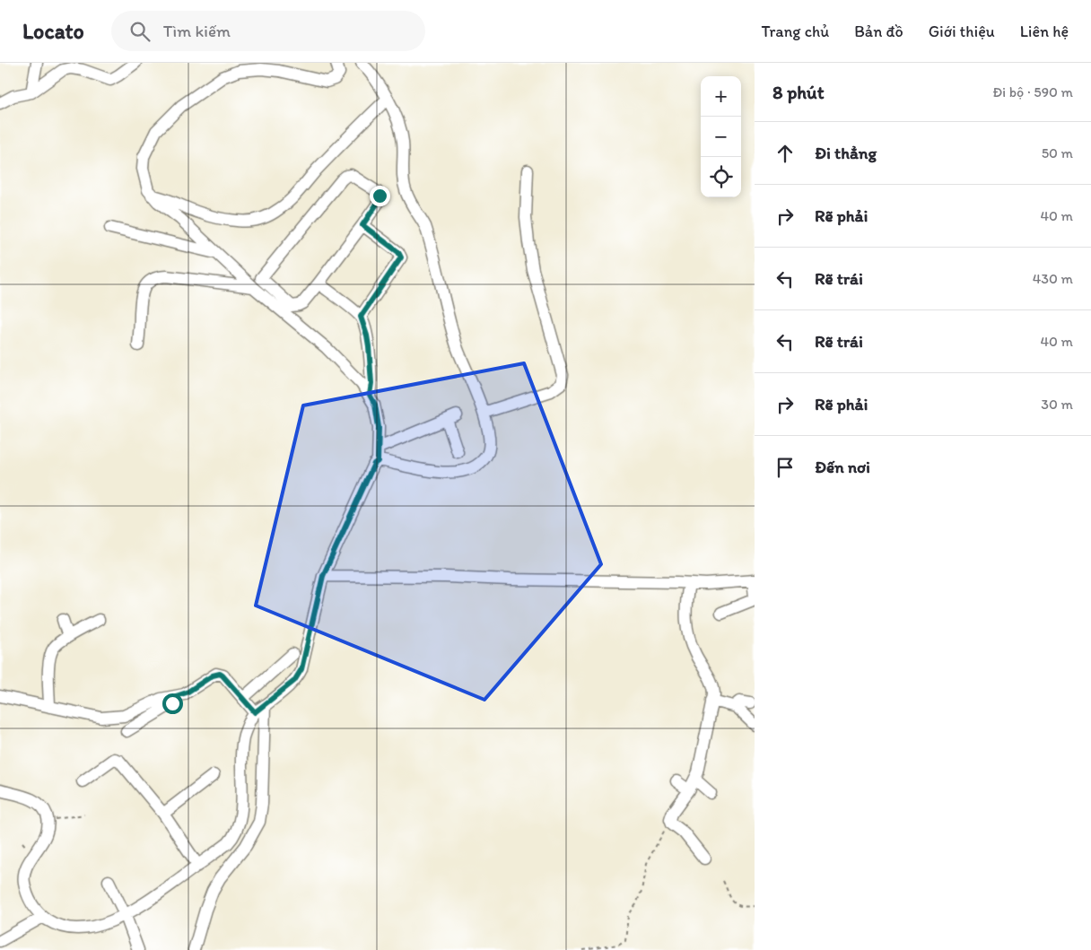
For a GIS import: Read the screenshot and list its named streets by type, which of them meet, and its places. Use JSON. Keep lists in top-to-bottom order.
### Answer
{
  "page": {
    "header": "Locato",
    "search": "Tìm kiếm",
    "nav": [
      "Trang chủ",
      "Bản đồ",
      "Giới thiệu",
      "Liên hệ"
    ],
    "heading": ["8 phút", "Đi bộ · 590 m"],
    "map_buttons": ["+", "−"],
    "list": [
      ["Đi thẳng", "50 m"],
      ["Rẽ phải", "40 m"],
      ["Rẽ trái", "430 m"],
      ["Rẽ trái", "40 m"],
      ["Rẽ phải", "30 m"],
      "Đến nơi"
    ]
  }
}
